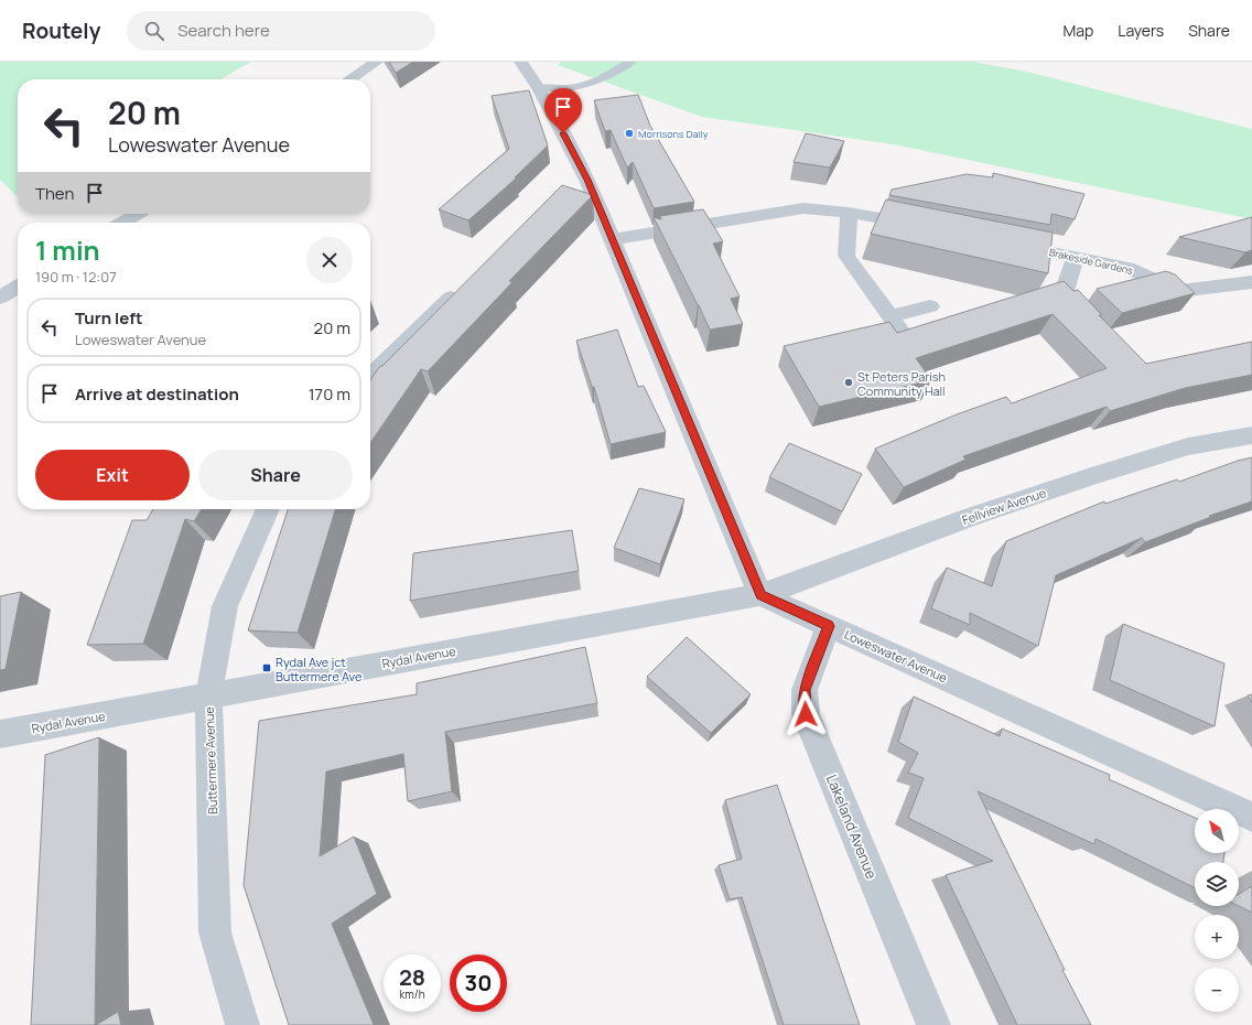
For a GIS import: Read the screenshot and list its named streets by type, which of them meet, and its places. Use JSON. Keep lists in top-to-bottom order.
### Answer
{
  "streets": {
    "street": [
      "Brakeside Gardens",
      "Fellview Avenue",
      "Loweswater Avenue",
      "Rydal Avenue",
      "Buttermere Avenue",
      "Lakeland Avenue"
    ]
  },
  "crossings": [
    ["Fellview Avenue", "Loweswater Avenue"],
    ["Fellview Avenue", "Rydal Avenue"],
    ["Loweswater Avenue", "Rydal Avenue"],
    ["Loweswater Avenue", "Lakeland Avenue"],
    ["Rydal Avenue", "Buttermere Avenue"]
  ],
  "places": {
    "other": ["Morrisons Daily", "St Peters Parish Community Hall"],
    "transit": ["Rydal Ave jct Buttermere Ave"]
  },
  "north": "top left",
  "page": {
    "header": "Routely",
    "search": "Search here",
    "nav": ["Map", "Layers", "Share"],
    "turn": ["20 m", "Loweswater Avenue"],
    "then": "Then",
    "heading": ["1 min", "190 m · 12:07"],
    "list": [
      {
        "name": "Turn left",
        "note": "Loweswater Avenue",
        "value": "20 m"
      },
      {
        "name": "Arrive at destination",
        "value": "170 m"
      }
    ],
    "buttons": ["Exit", "Share"],
    "map_buttons": ["+", "−"],
    "speed": "28 km/h",
    "limit": "30"
  }
}
